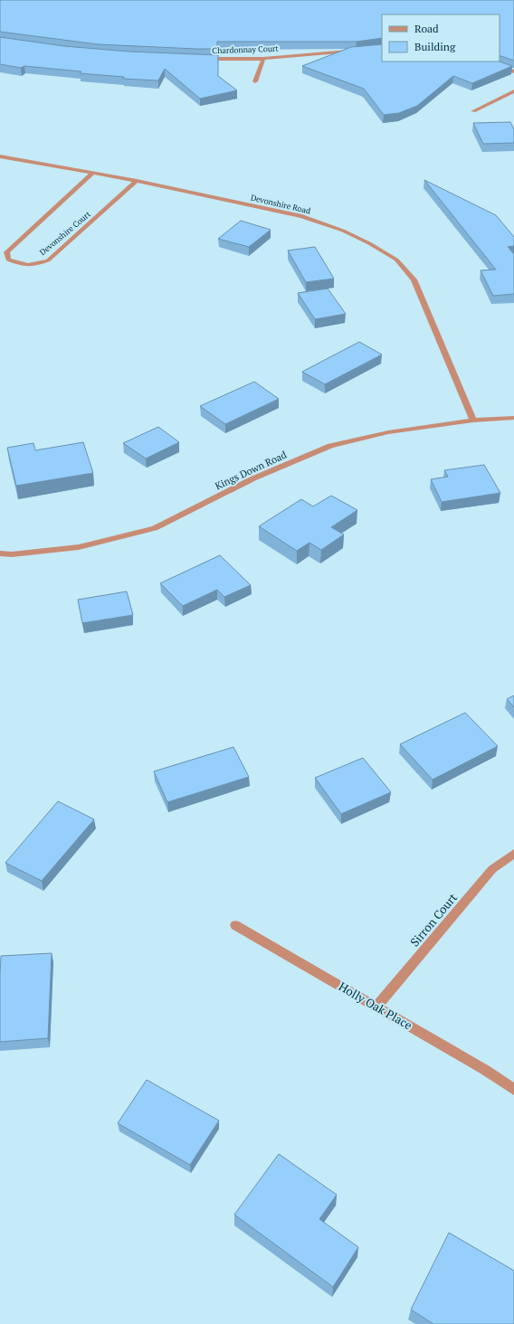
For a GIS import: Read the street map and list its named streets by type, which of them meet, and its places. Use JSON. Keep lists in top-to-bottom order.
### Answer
{
  "streets": {
    "street": [
      "Chardonnay Court",
      "Devonshire Road",
      "Devonshire Court",
      "Kings Down Road",
      "Sirron Court",
      "Holly Oak Place"
    ]
  },
  "crossings": [
    ["Devonshire Road", "Devonshire Court"],
    ["Devonshire Road", "Kings Down Road"],
    ["Sirron Court", "Holly Oak Place"]
  ],
  "legend": ["Road", "Building"]
}
